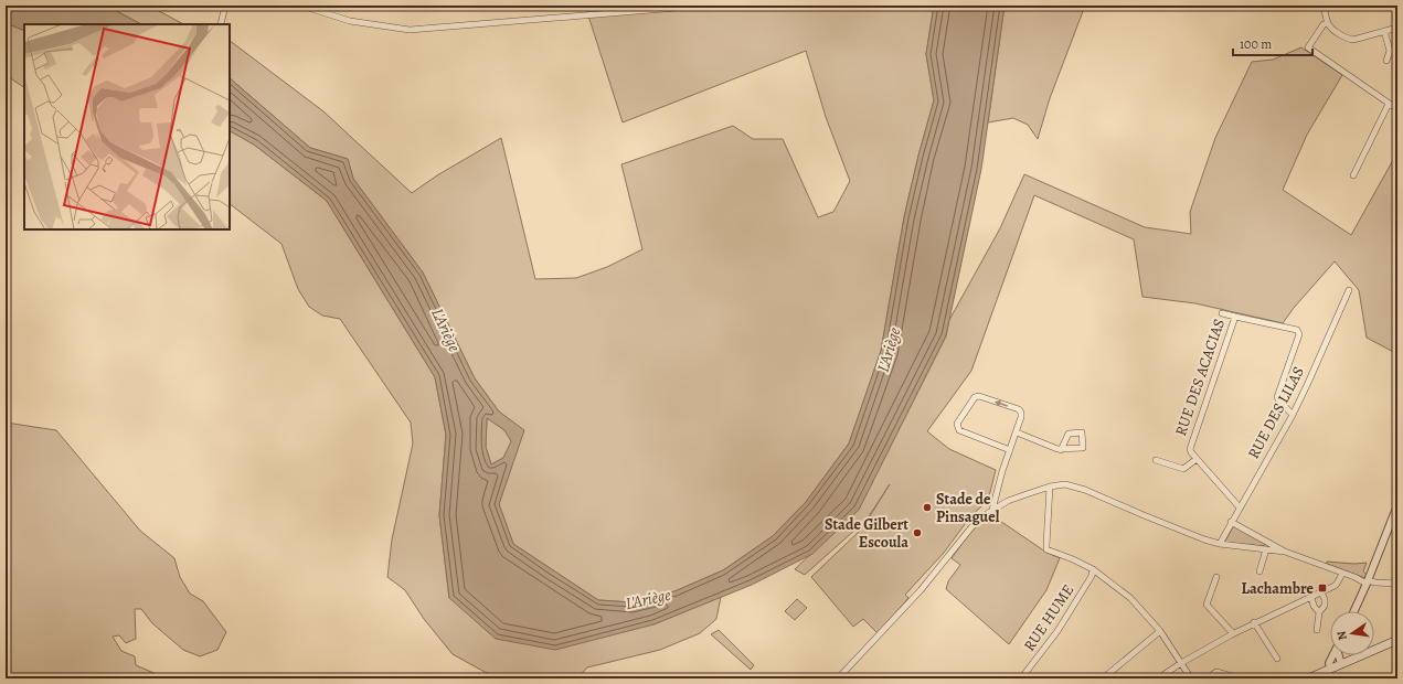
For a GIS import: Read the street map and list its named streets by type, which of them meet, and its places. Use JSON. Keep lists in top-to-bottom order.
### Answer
{
  "streets": {
    "street": ["RUE DES ACACIAS", "RUE DES LILAS", "RUE HUME"]
  },
  "crossings": [
    ["RUE DES ACACIAS", "RUE DES LILAS"]
  ],
  "water": ["L'Ariège"],
  "places": {
    "other": ["Stade de Pinsaguel", "Stade Gilbert Escoula"],
    "transit": ["Lachambre"]
  },
  "scale_bar": "100 m",
  "north": "left"
}
